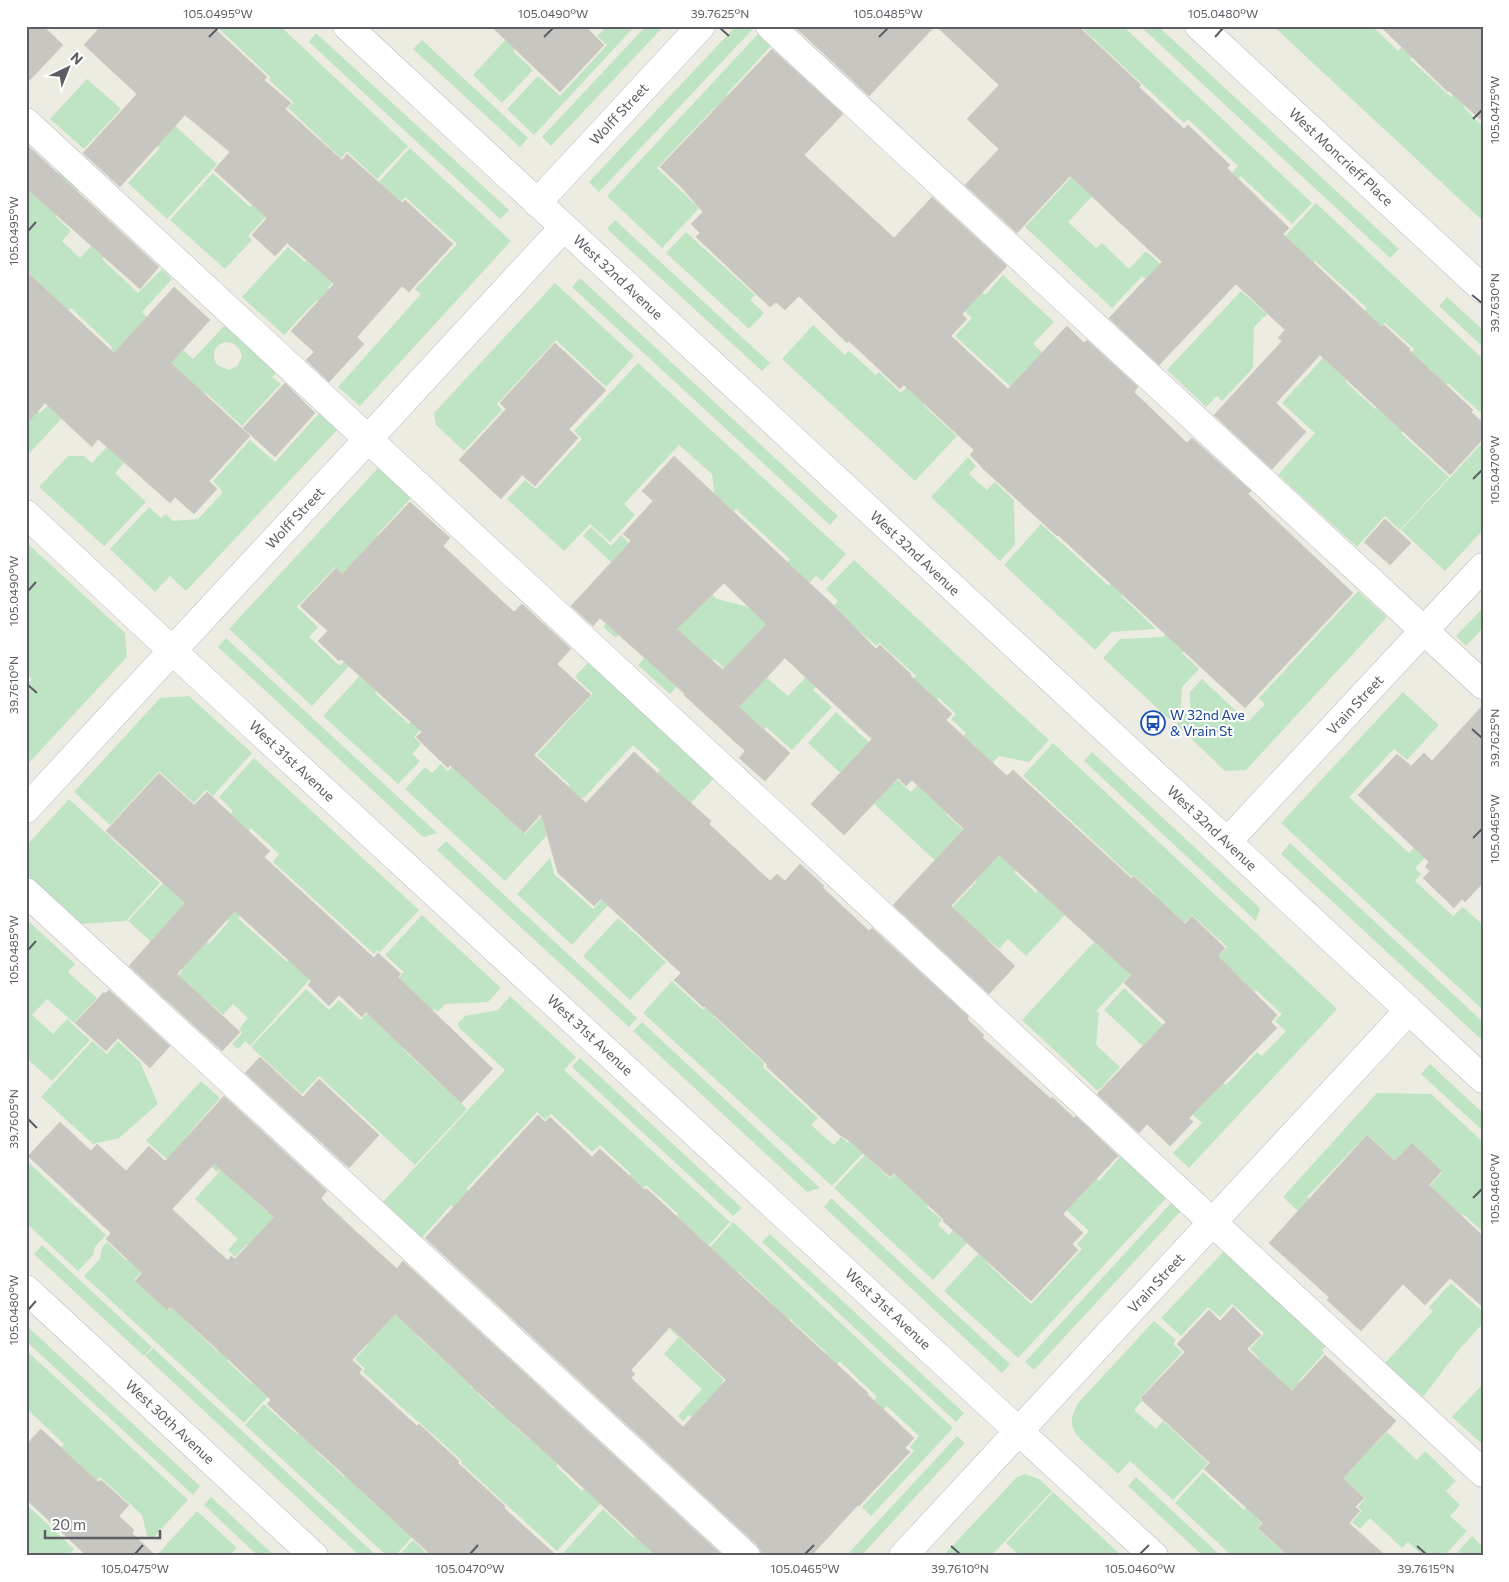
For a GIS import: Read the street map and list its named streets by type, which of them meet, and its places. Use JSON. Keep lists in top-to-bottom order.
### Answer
{
  "streets": {
    "street": [
      "Wolff Street",
      "West Moncrieff Place",
      "West 32nd Avenue",
      "Vrain Street",
      "West 31st Avenue",
      "West 30th Avenue"
    ]
  },
  "crossings": [
    ["Wolff Street", "West 32nd Avenue"],
    ["Wolff Street", "West 31st Avenue"],
    ["West 32nd Avenue", "Vrain Street"],
    ["Vrain Street", "West 31st Avenue"]
  ],
  "places": {
    "bus stop": ["W 32nd Ave & Vrain St"]
  },
  "scale_bar": "20 m",
  "north": "top right",
  "coordinates": [
    "105.0495°W",
    "105.0490°W",
    "39.7625°N",
    "105.0485°W",
    "105.0480°W",
    "105.0475°W",
    "39.7630°N",
    "105.0470°W",
    "39.7610°N",
    "105.0465°W",
    "39.7605°N",
    "105.0460°W",
    "39.7615°N"
  ]
}
